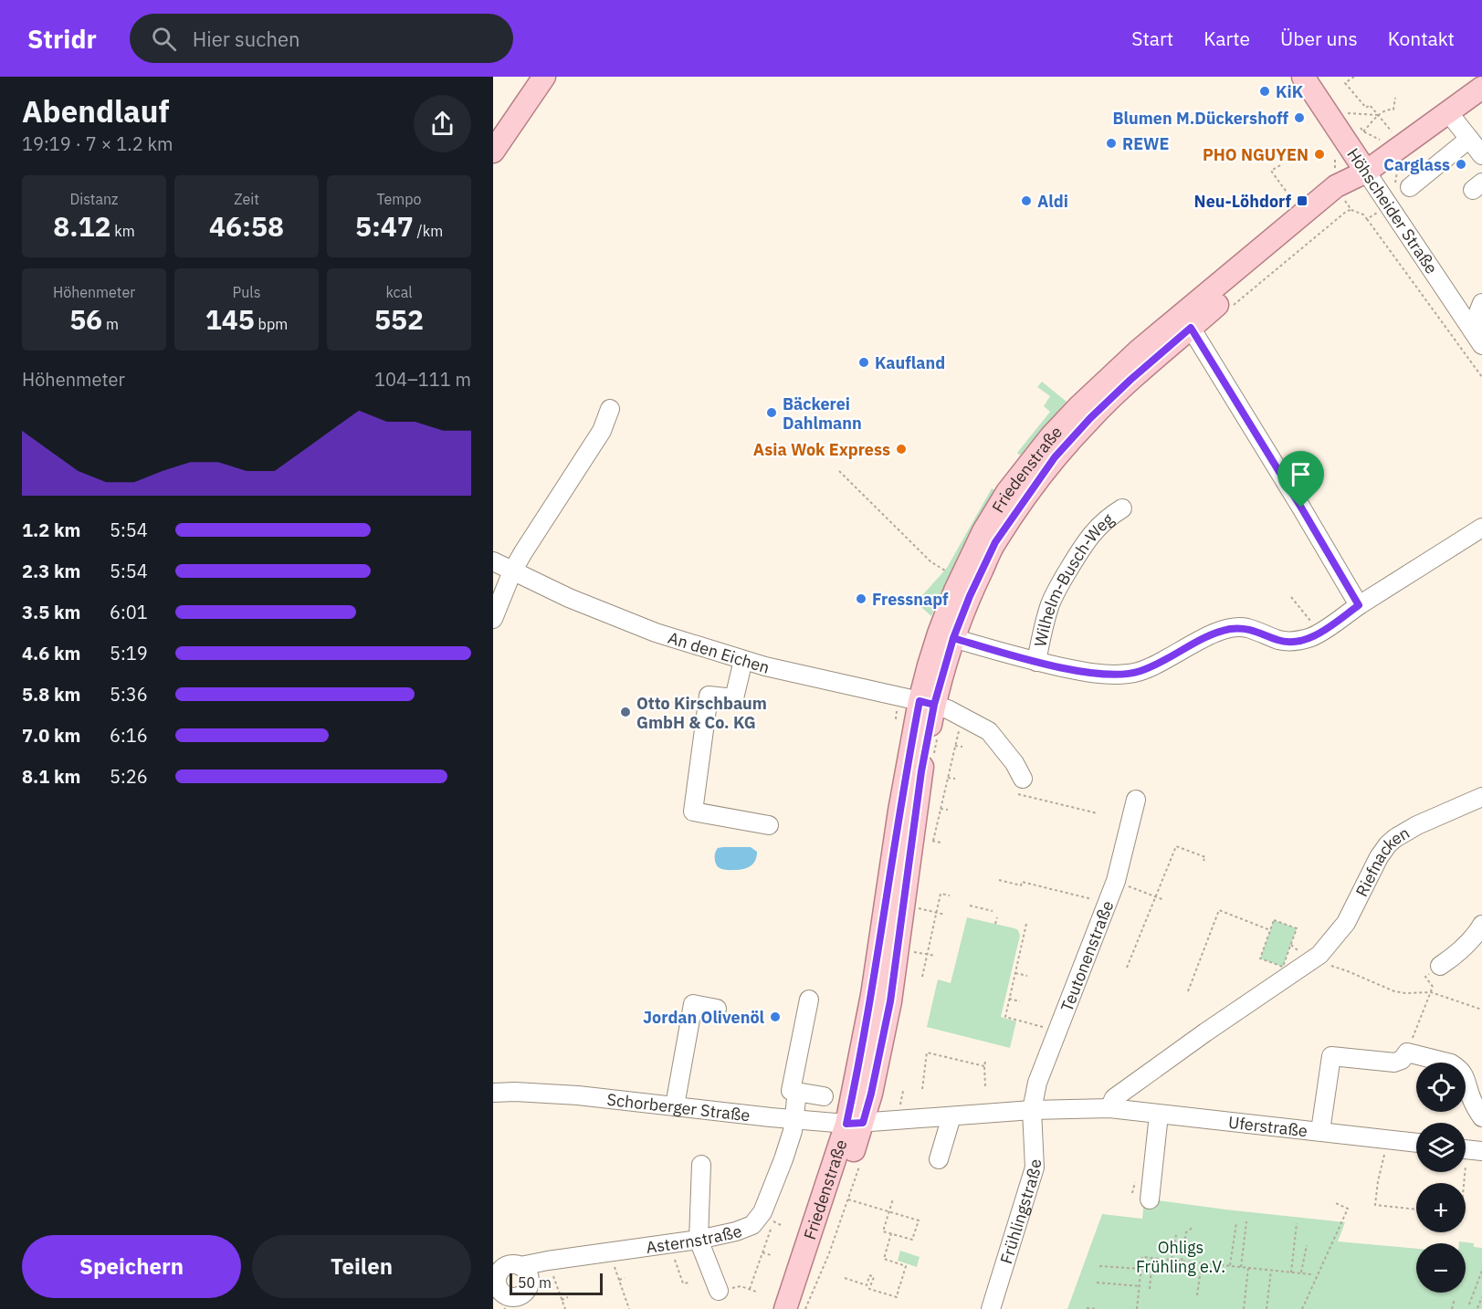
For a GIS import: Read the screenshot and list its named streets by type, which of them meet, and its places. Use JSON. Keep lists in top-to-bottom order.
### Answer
{
  "streets": {
    "main road": ["Höhscheider Straße", "Friedenstraße"],
    "street": [
      "Wilhelm-Busch-Weg",
      "An den Eichen",
      "Riefnacken",
      "Teutonenstraße",
      "Schorberger Straße",
      "Uferstraße",
      "Frühlingstraße",
      "Asternstraße"
    ]
  },
  "crossings": [
    ["Höhscheider Straße", "Friedenstraße"],
    ["Friedenstraße", "An den Eichen"],
    ["Friedenstraße", "Schorberger Straße"],
    ["Friedenstraße", "Uferstraße"],
    ["Teutonenstraße", "Uferstraße"],
    ["Teutonenstraße", "Frühlingstraße"],
    ["Schorberger Straße", "Uferstraße"],
    ["Schorberger Straße", "Asternstraße"],
    ["Uferstraße", "Frühlingstraße"]
  ],
  "parks": ["Ohligs Frühling e.V."],
  "places": {
    "other": [
      "KiK",
      "Blumen M.Dückershoff",
      "REWE",
      "PHO NGUYEN",
      "Carglass",
      "Aldi",
      "Kaufland",
      "Bäckerei Dahlmann",
      "Asia Wok Express",
      "Fressnapf",
      "Otto Kirschbaum GmbH & Co. KG",
      "Jordan Olivenöl"
    ],
    "transit": ["Neu-Löhdorf"]
  },
  "scale_bar": "50 m",
  "page": {
    "header": "Stridr",
    "search": "Hier suchen",
    "nav": [
      "Start",
      "Karte",
      "Über uns",
      "Kontakt"
    ],
    "heading": ["Abendlauf", "19:19 · 7 × 1.2 km"],
    "stats": [
      ["Distanz", "8.12 km"],
      ["Zeit", "46:58"],
      ["Tempo", "5:47 /km"],
      ["Höhenmeter", "56 m"],
      ["Puls", "145 bpm"],
      ["kcal", "552"]
    ],
    "chart": ["Höhenmeter", "104–111 m"],
    "list": [
      {
        "name": "1.2 km",
        "note": "5:54"
      },
      {
        "name": "2.3 km",
        "note": "5:54"
      },
      {
        "name": "3.5 km",
        "note": "6:01"
      },
      {
        "name": "4.6 km",
        "note": "5:19"
      },
      {
        "name": "5.8 km",
        "note": "5:36"
      },
      {
        "name": "7.0 km",
        "note": "6:16"
      },
      {
        "name": "8.1 km",
        "note": "5:26"
      }
    ],
    "map_buttons": ["+", "−"],
    "buttons": ["Speichern", "Teilen"],
    "scale": "50 m"
  }
}
